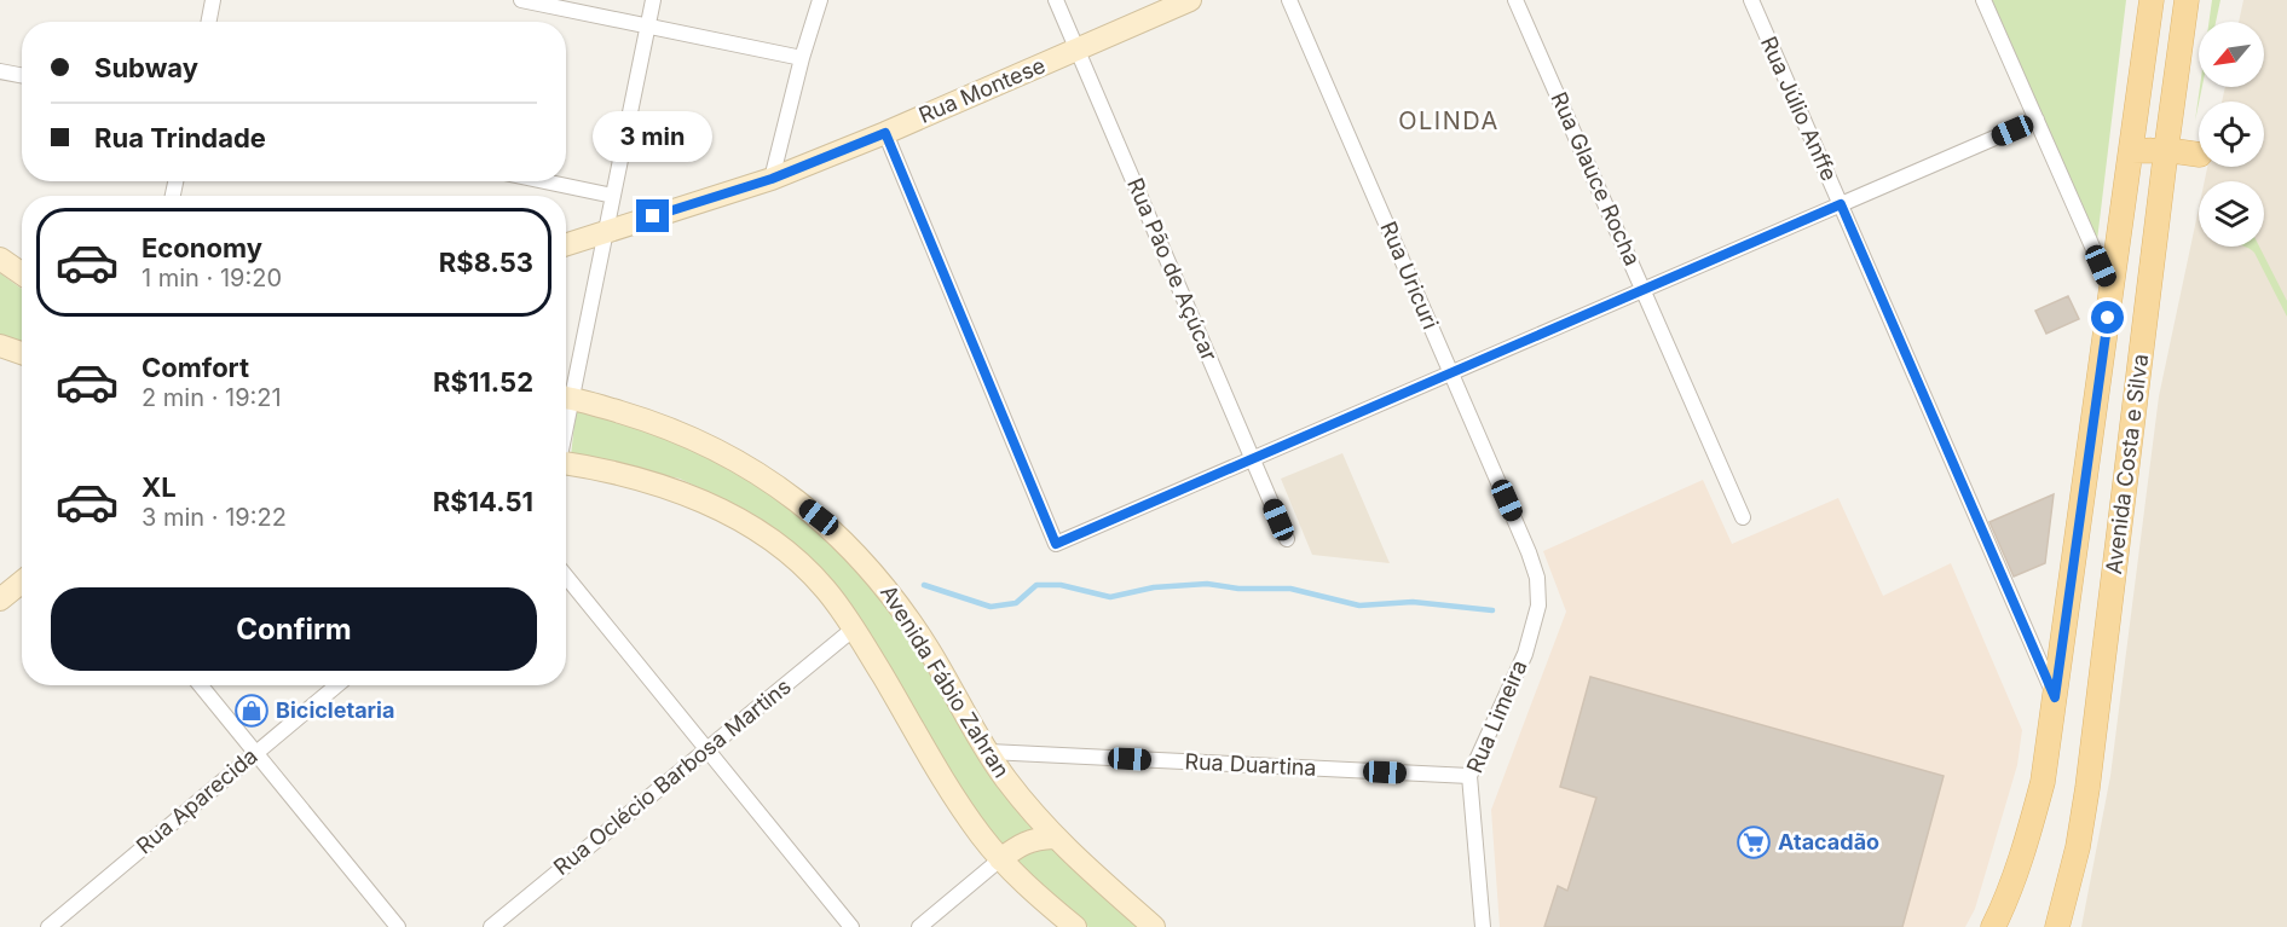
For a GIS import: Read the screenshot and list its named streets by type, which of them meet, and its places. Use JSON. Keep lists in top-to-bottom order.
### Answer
{
  "streets": {
    "main road": ["Rua Montese", "Avenida Costa e Silva", "Avenida Fábio Zahran"],
    "street": [
      "Rua Júlio Anffe",
      "Rua Glauce Rocha",
      "Rua Pão de Açúcar",
      "Rua Uricuri",
      "Rua Limeira",
      "Rua Duartina",
      "Rua Oclécio Barbosa Martins",
      "Rua Aparecida"
    ]
  },
  "crossings": [
    ["Rua Montese", "Rua Pão de Açúcar"],
    ["Rua Júlio Anffe", "Avenida Costa e Silva"],
    ["Rua Uricuri", "Rua Limeira"],
    ["Avenida Fábio Zahran", "Rua Duartina"],
    ["Rua Limeira", "Rua Duartina"]
  ],
  "districts": ["OLINDA"],
  "places": {
    "shop": ["Bicicletaria"],
    "supermarket": ["Atacadão"]
  },
  "north": "bottom left",
  "page": {
    "banner": ["Subway", "Rua Trindade"],
    "bubble": "3 min",
    "list": [
      {
        "name": "Economy",
        "note": "1 min · 19:20",
        "value": "R$8.53"
      },
      {
        "name": "Comfort",
        "note": "2 min · 19:21",
        "value": "R$11.52"
      },
      {
        "name": "XL",
        "note": "3 min · 19:22",
        "value": "R$14.51"
      }
    ],
    "buttons": "Confirm"
  }
}
